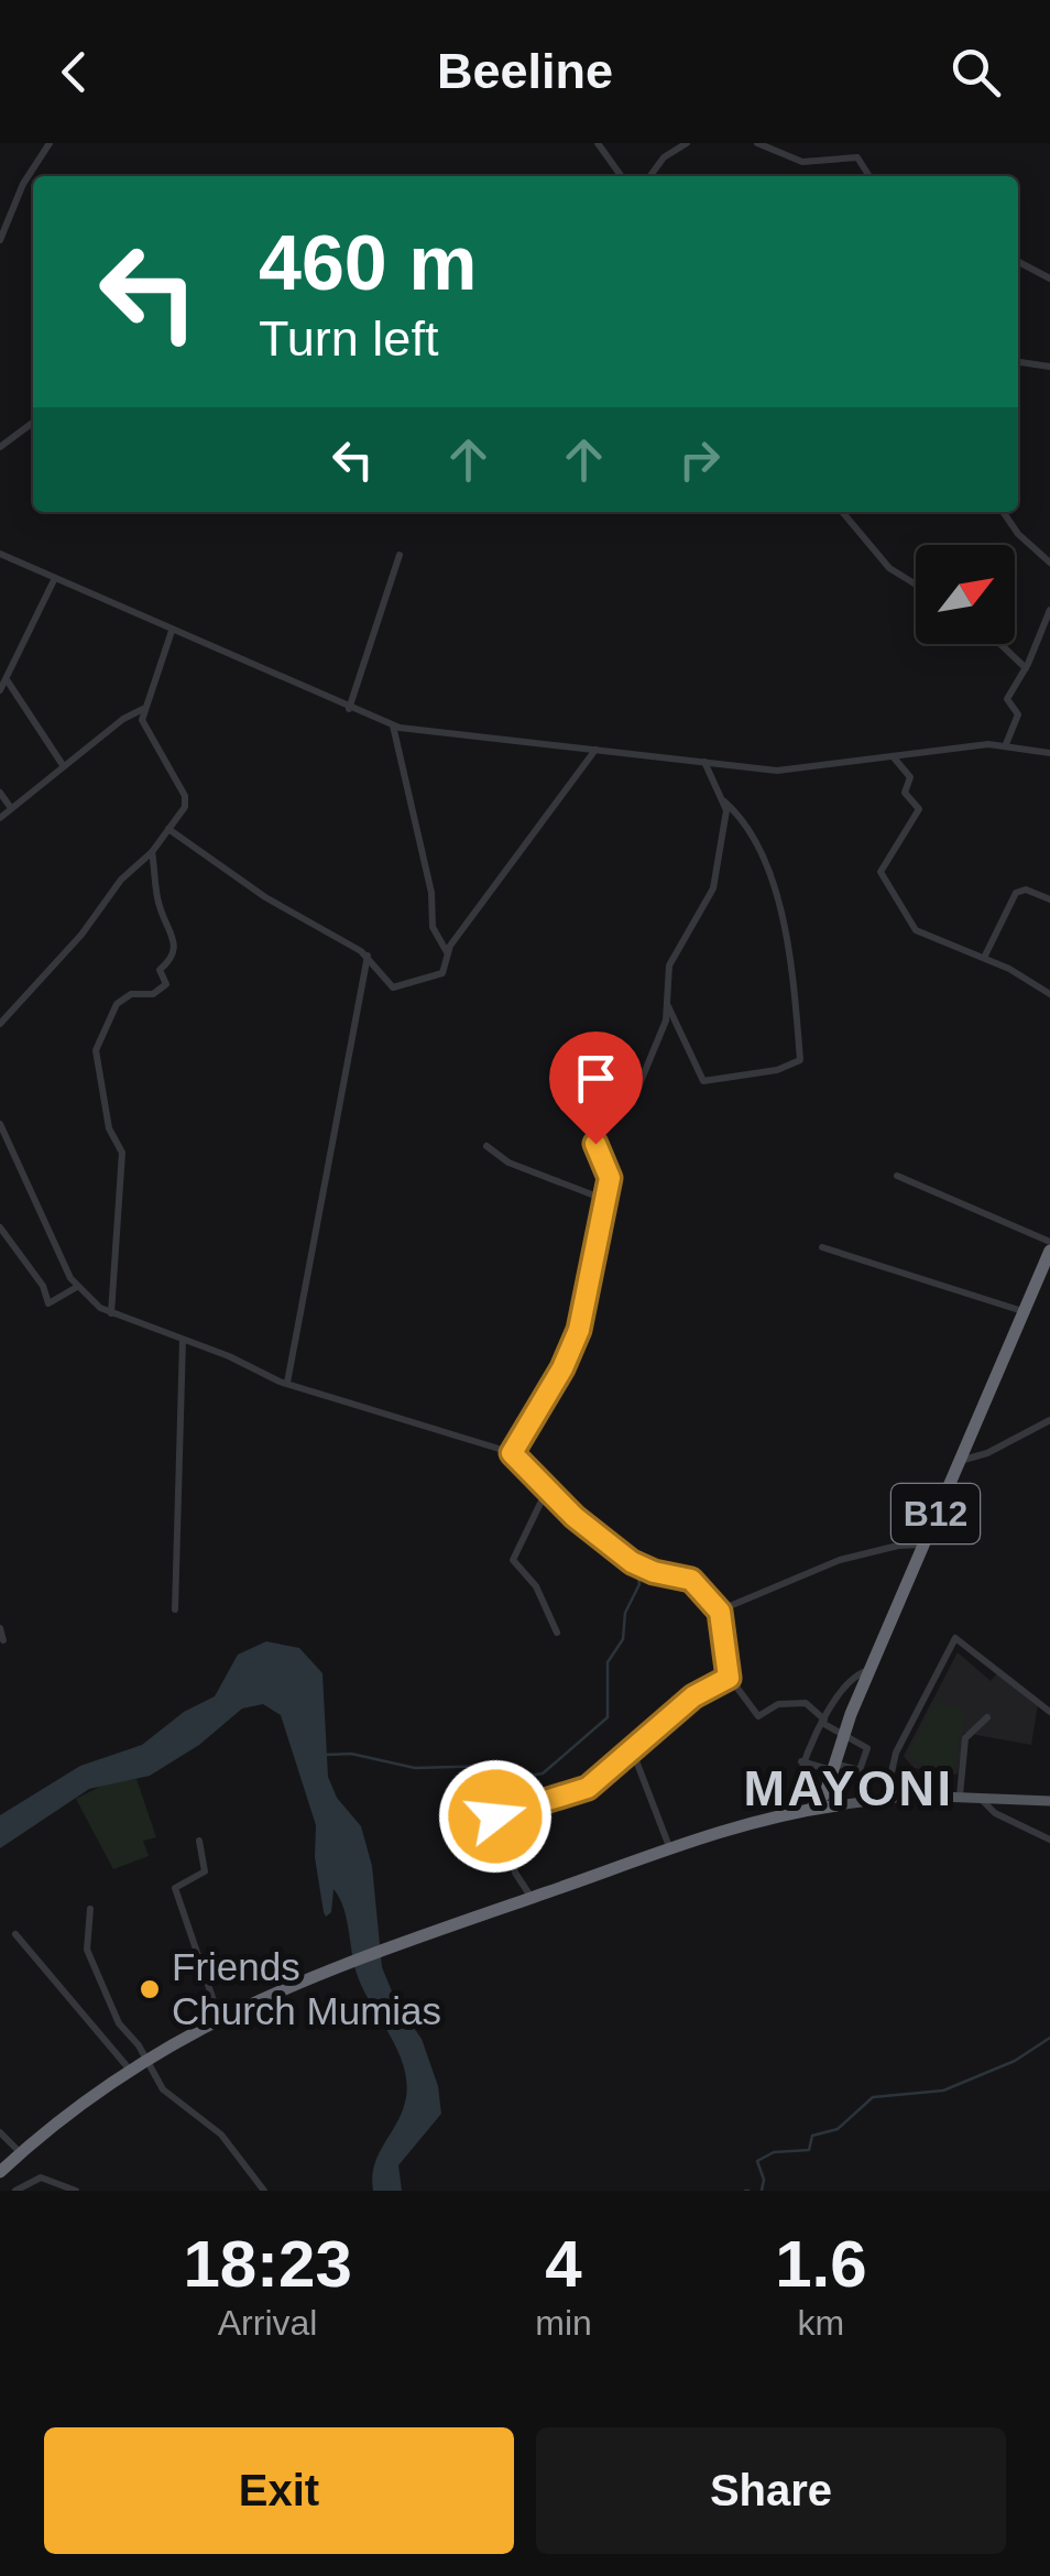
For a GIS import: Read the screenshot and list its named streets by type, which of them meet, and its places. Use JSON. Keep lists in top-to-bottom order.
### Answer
{
  "streets": {
    "highway": ["B12"]
  },
  "districts": ["MAYONI"],
  "places": ["Friends Church Mumias"],
  "north": "top right",
  "page": {
    "header": "Beeline",
    "turn": ["460 m", "Turn left"],
    "eta": [
      "18:23",
      "Arrival",
      "4",
      "min",
      "1.6",
      "km"
    ],
    "buttons": ["Exit", "Share"]
  }
}
